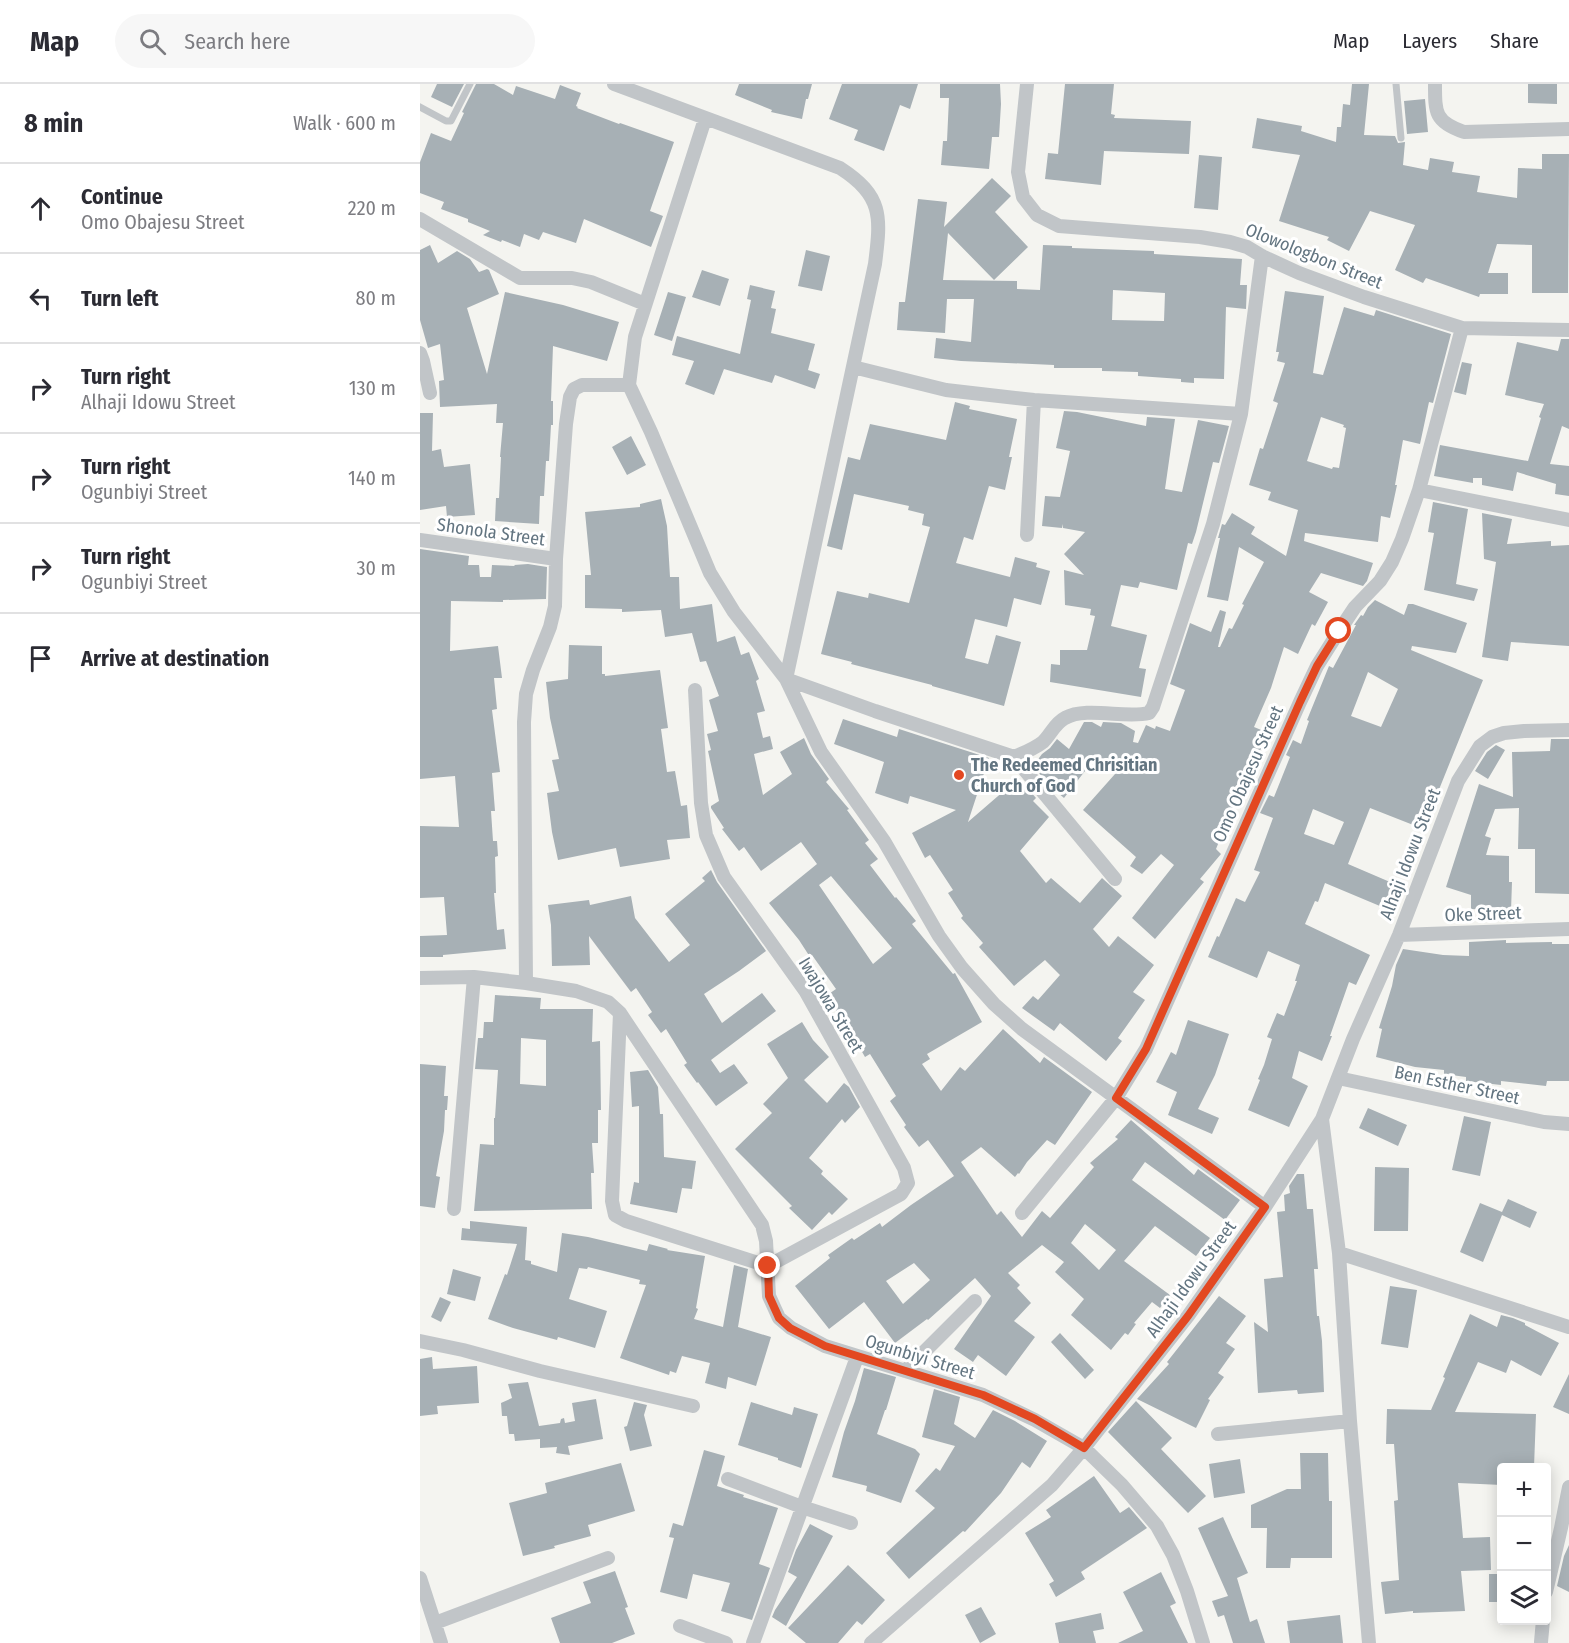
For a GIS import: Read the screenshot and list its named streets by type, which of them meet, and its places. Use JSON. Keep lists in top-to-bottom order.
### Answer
{
  "streets": {
    "street": [
      "Olowologbon Street",
      "Shonola Street",
      "Omo Obajesu Street",
      "Alhaji Idowu Street",
      "Oke Street",
      "Iwajowa Street",
      "Ben Esther Street",
      "Ogunbiyi Street"
    ]
  },
  "crossings": [
    ["Olowologbon Street", "Omo Obajesu Street"],
    ["Alhaji Idowu Street", "Oke Street"],
    ["Alhaji Idowu Street", "Ben Esther Street"],
    ["Alhaji Idowu Street", "Ogunbiyi Street"],
    ["Iwajowa Street", "Ogunbiyi Street"]
  ],
  "places": ["The Redeemed Chrisitian Church of God"],
  "page": {
    "header": "Map",
    "search": "Search here",
    "nav": ["Map", "Layers", "Share"],
    "heading": ["8 min", "Walk · 600 m"],
    "list": [
      ["Continue", "Omo Obajesu Street", "220 m"],
      ["Turn left", "80 m"],
      ["Turn right", "Alhaji Idowu Street", "130 m"],
      ["Turn right", "Ogunbiyi Street", "140 m"],
      ["Turn right", "Ogunbiyi Street", "30 m"],
      "Arrive at destination"
    ],
    "map_buttons": ["+", "−"]
  }
}
